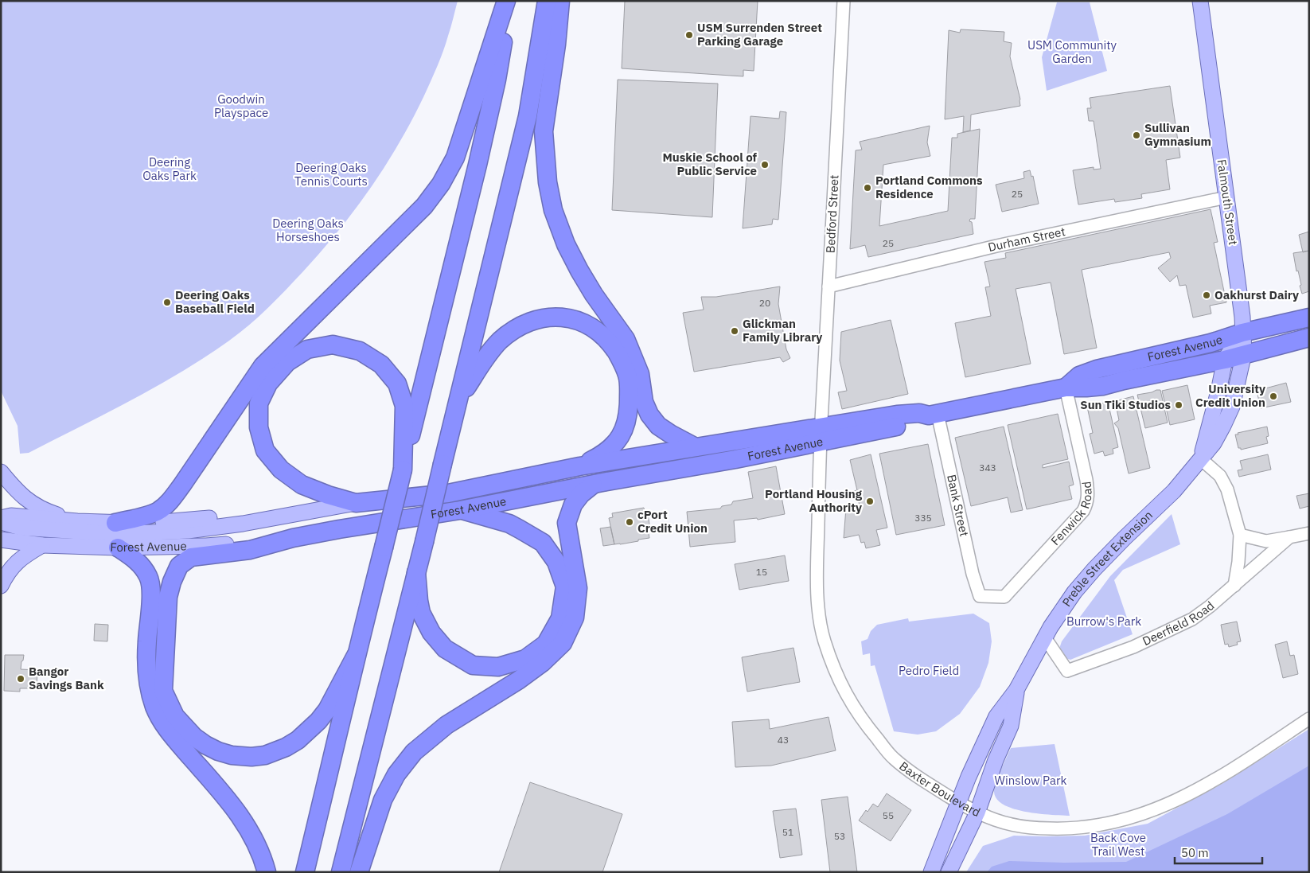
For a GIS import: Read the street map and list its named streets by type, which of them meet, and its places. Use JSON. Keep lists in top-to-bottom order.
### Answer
{
  "streets": {
    "highway": ["Forest Avenue"],
    "main road": ["Falmouth Street", "Preble Street Extension"],
    "street": [
      "Bedford Street",
      "Durham Street",
      "Bank Street",
      "Fenwick Road",
      "Deerfield Road",
      "Baxter Boulevard"
    ]
  },
  "crossings": [
    ["Falmouth Street", "Durham Street"],
    ["Falmouth Street", "Forest Avenue"],
    ["Falmouth Street", "Preble Street Extension"],
    ["Bedford Street", "Durham Street"],
    ["Bedford Street", "Forest Avenue"],
    ["Bedford Street", "Baxter Boulevard"],
    ["Forest Avenue", "Bank Street"],
    ["Forest Avenue", "Fenwick Road"],
    ["Forest Avenue", "Preble Street Extension"],
    ["Forest Avenue", "Baxter Boulevard"],
    ["Bank Street", "Fenwick Road"],
    ["Preble Street Extension", "Deerfield Road"],
    ["Preble Street Extension", "Baxter Boulevard"]
  ],
  "parks": [
    "USM Community Garden",
    "Goodwin Playspace",
    "Deering Oaks Park",
    "Deering Oaks Tennis Courts",
    "Deering Oaks Horseshoes",
    "Burrow's Park",
    "Pedro Field",
    "Winslow Park",
    "Back Cove Trail West"
  ],
  "places": [
    "USM Surrenden Street Parking Garage",
    "Sullivan Gymnasium",
    "Muskie School of Public Service",
    "Portland Commons Residence",
    "Oakhurst Dairy",
    "Deering Oaks Baseball Field",
    "Glickman Family Library",
    "University Credit Union",
    "Sun Tiki Studios",
    "Portland Housing Authority",
    "cPort Credit Union",
    "Bangor Savings Bank"
  ],
  "house_numbers": [
    "25",
    "25",
    "20",
    "343",
    "335",
    "15",
    "43",
    "55",
    "51",
    "53"
  ],
  "scale_bar": "50 m"
}
